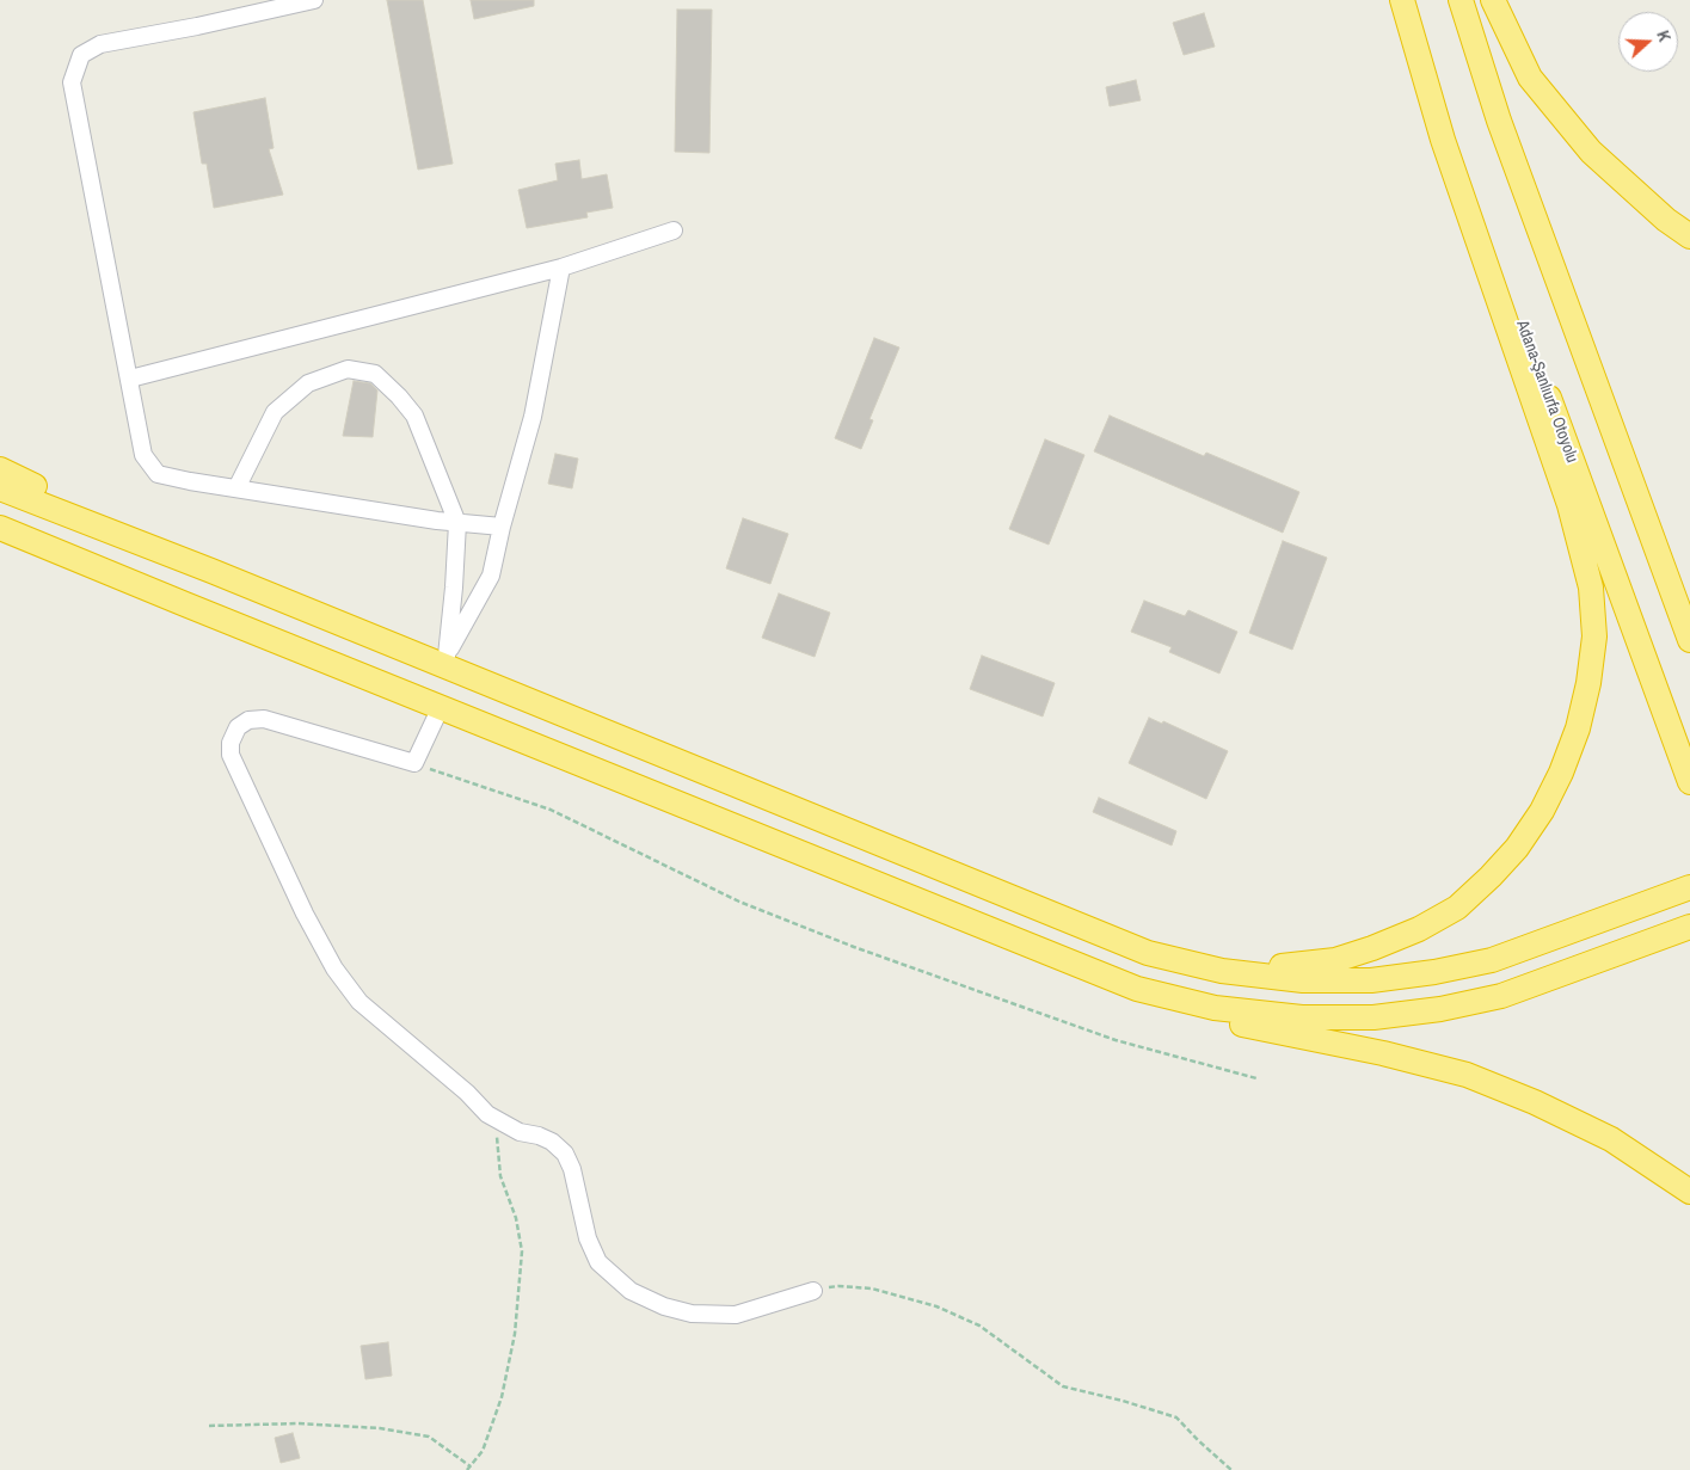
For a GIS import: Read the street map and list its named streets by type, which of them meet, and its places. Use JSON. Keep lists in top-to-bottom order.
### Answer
{
  "streets": {
    "highway": ["Adana-Şanlıurfa Otoyolu"]
  },
  "north": "right"
}
